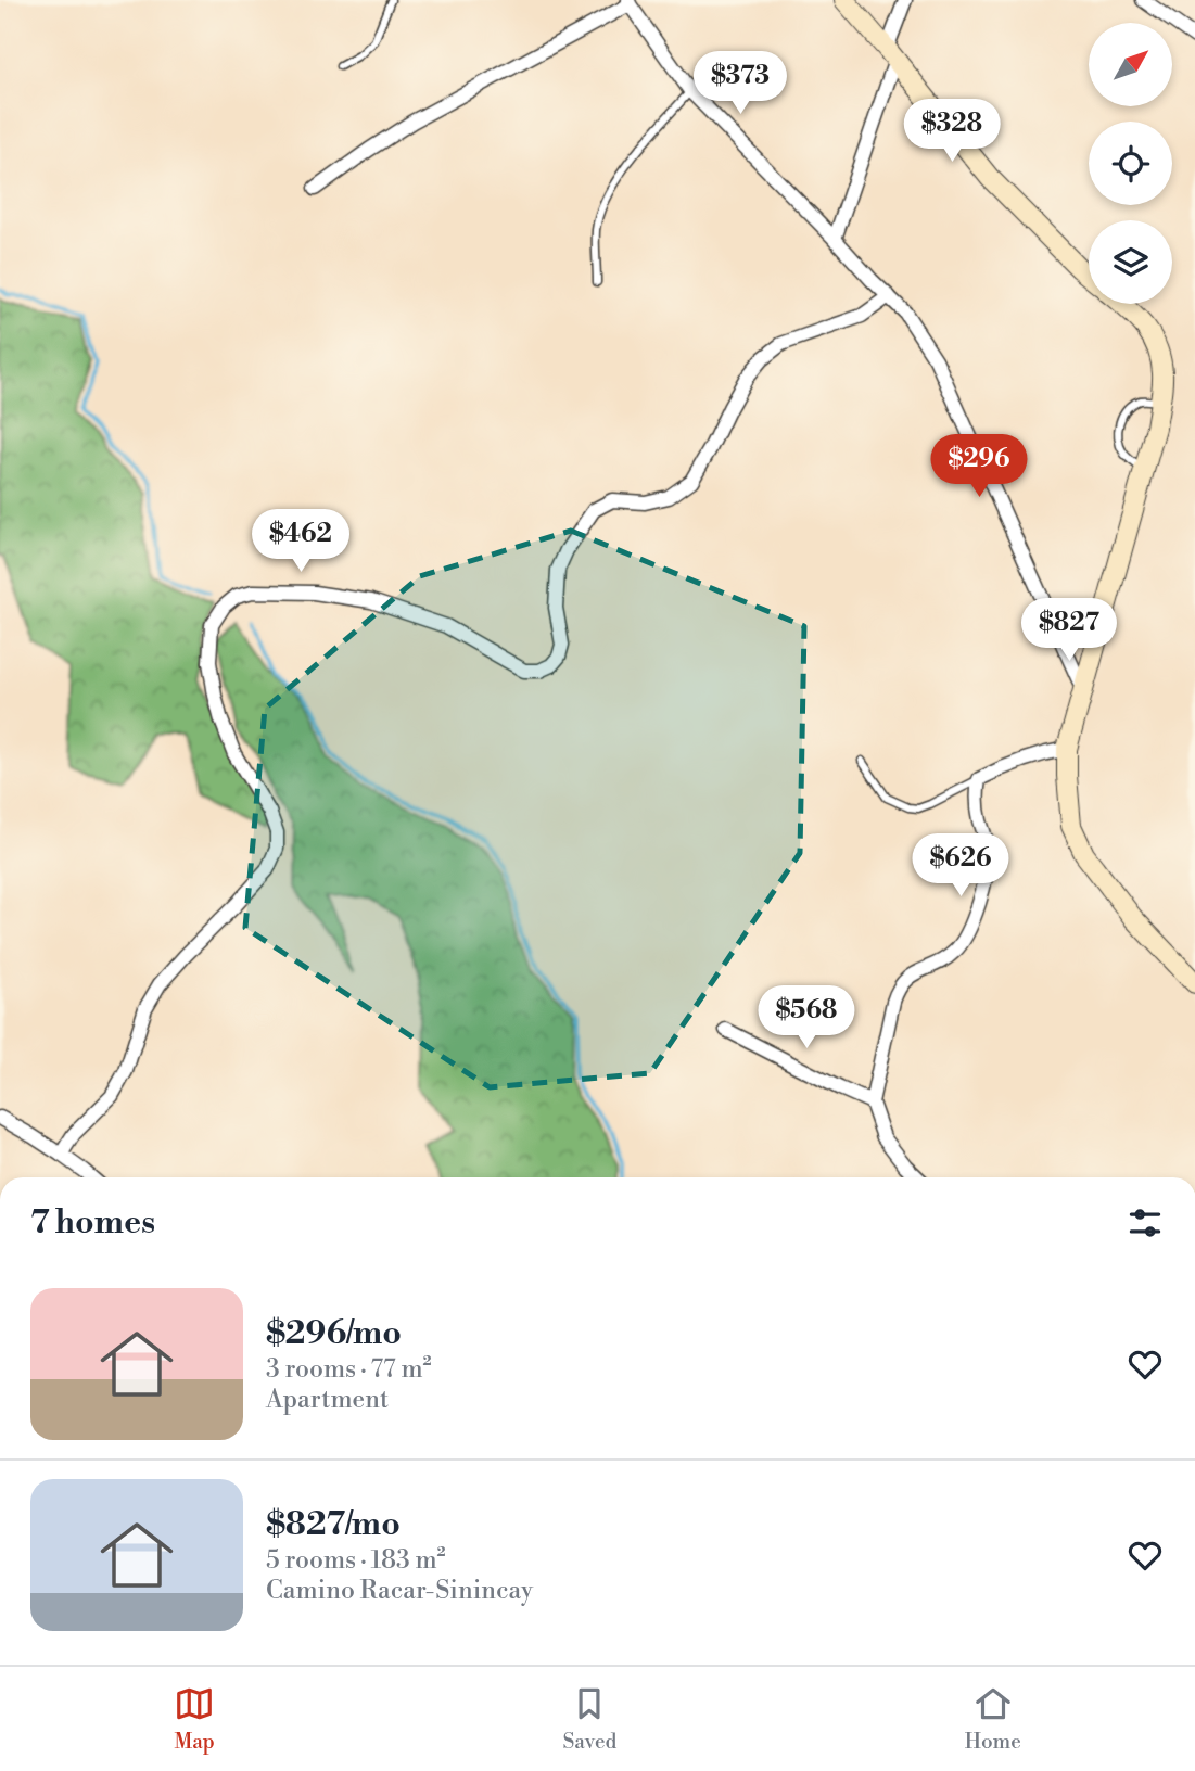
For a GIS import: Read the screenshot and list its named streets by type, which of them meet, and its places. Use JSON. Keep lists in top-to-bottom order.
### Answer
{
  "north": "top right",
  "page": {
    "price": [
      "$373",
      "$328",
      "$296",
      "$462",
      "$827",
      "$626",
      "$568"
    ],
    "heading": "7 homes",
    "list": [
      {
        "name": "$296/mo",
        "note": "3 rooms · 77 m² · Apartment"
      },
      {
        "name": "$827/mo",
        "note": "5 rooms · 183 m² · Camino Racar-Sinincay"
      }
    ],
    "tabs": ["Map", "Saved", "Home"]
  }
}
